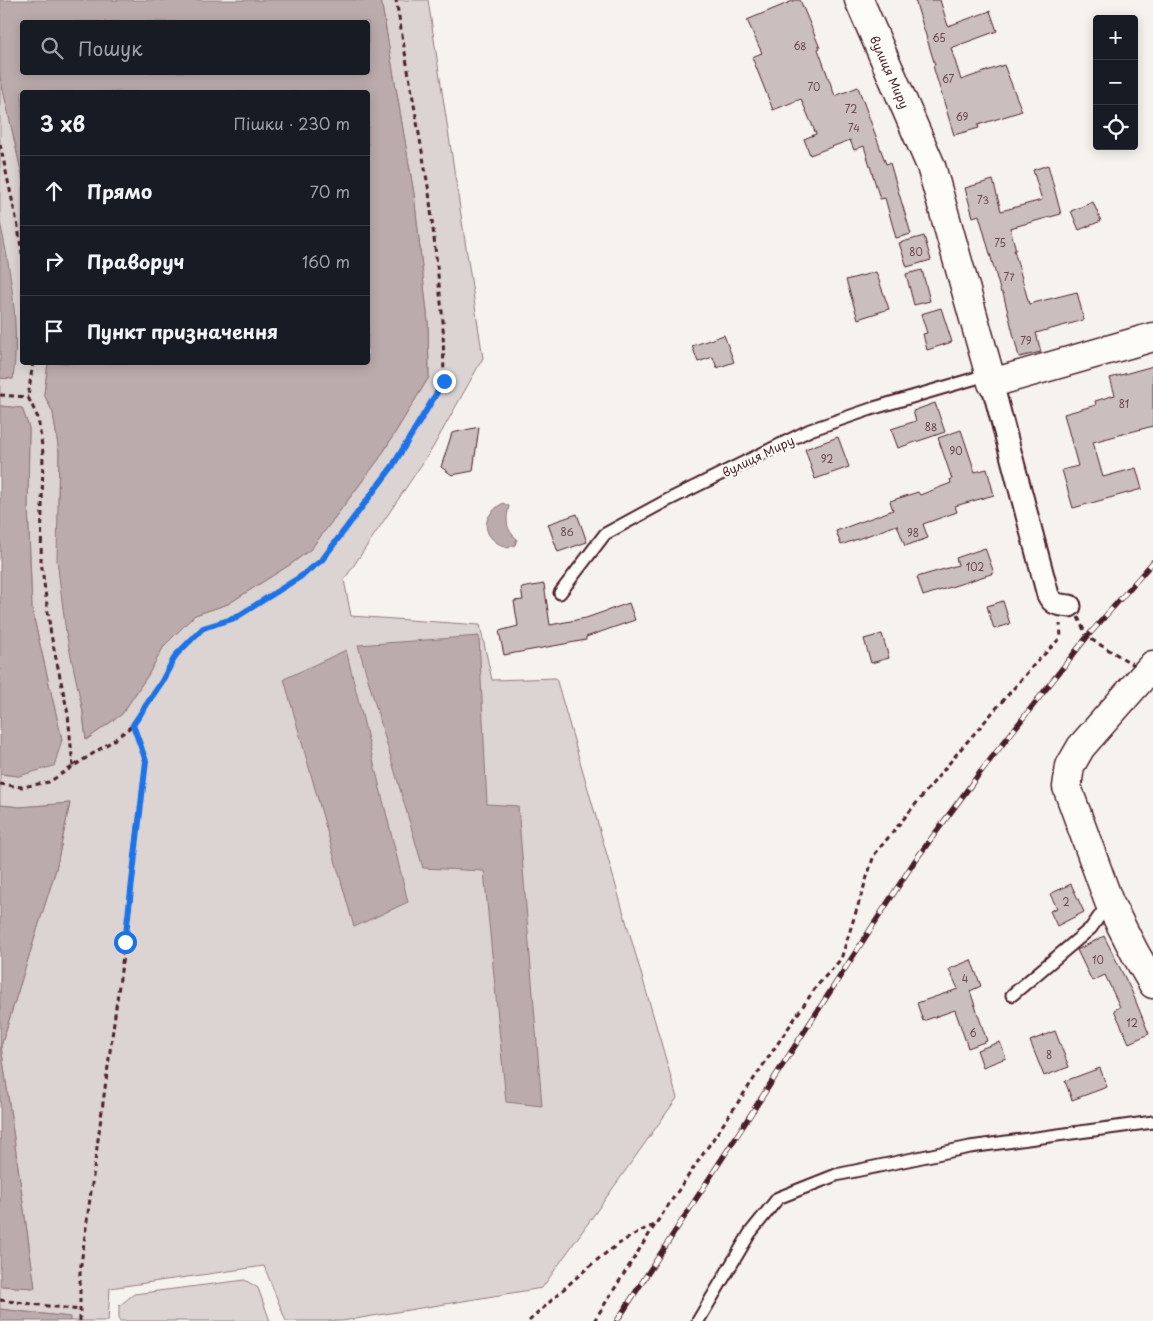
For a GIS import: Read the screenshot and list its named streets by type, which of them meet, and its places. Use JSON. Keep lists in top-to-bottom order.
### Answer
{
  "streets": {
    "street": ["вулиця Миру"]
  },
  "house_numbers": [
    "65",
    "68",
    "67",
    "70",
    "72",
    "69",
    "74",
    "73",
    "75",
    "80",
    "77",
    "79",
    "81",
    "88",
    "90",
    "92",
    "86",
    "98",
    "102",
    "2",
    "10",
    "4",
    "12",
    "6",
    "8"
  ],
  "page": {
    "map_buttons": ["+", "−"],
    "search": "Пошук",
    "heading": ["3 хв", "Пішки · 230 m"],
    "list": [
      ["Прямо", "70 m"],
      ["Праворуч", "160 m"],
      "Пункт призначення"
    ]
  }
}
